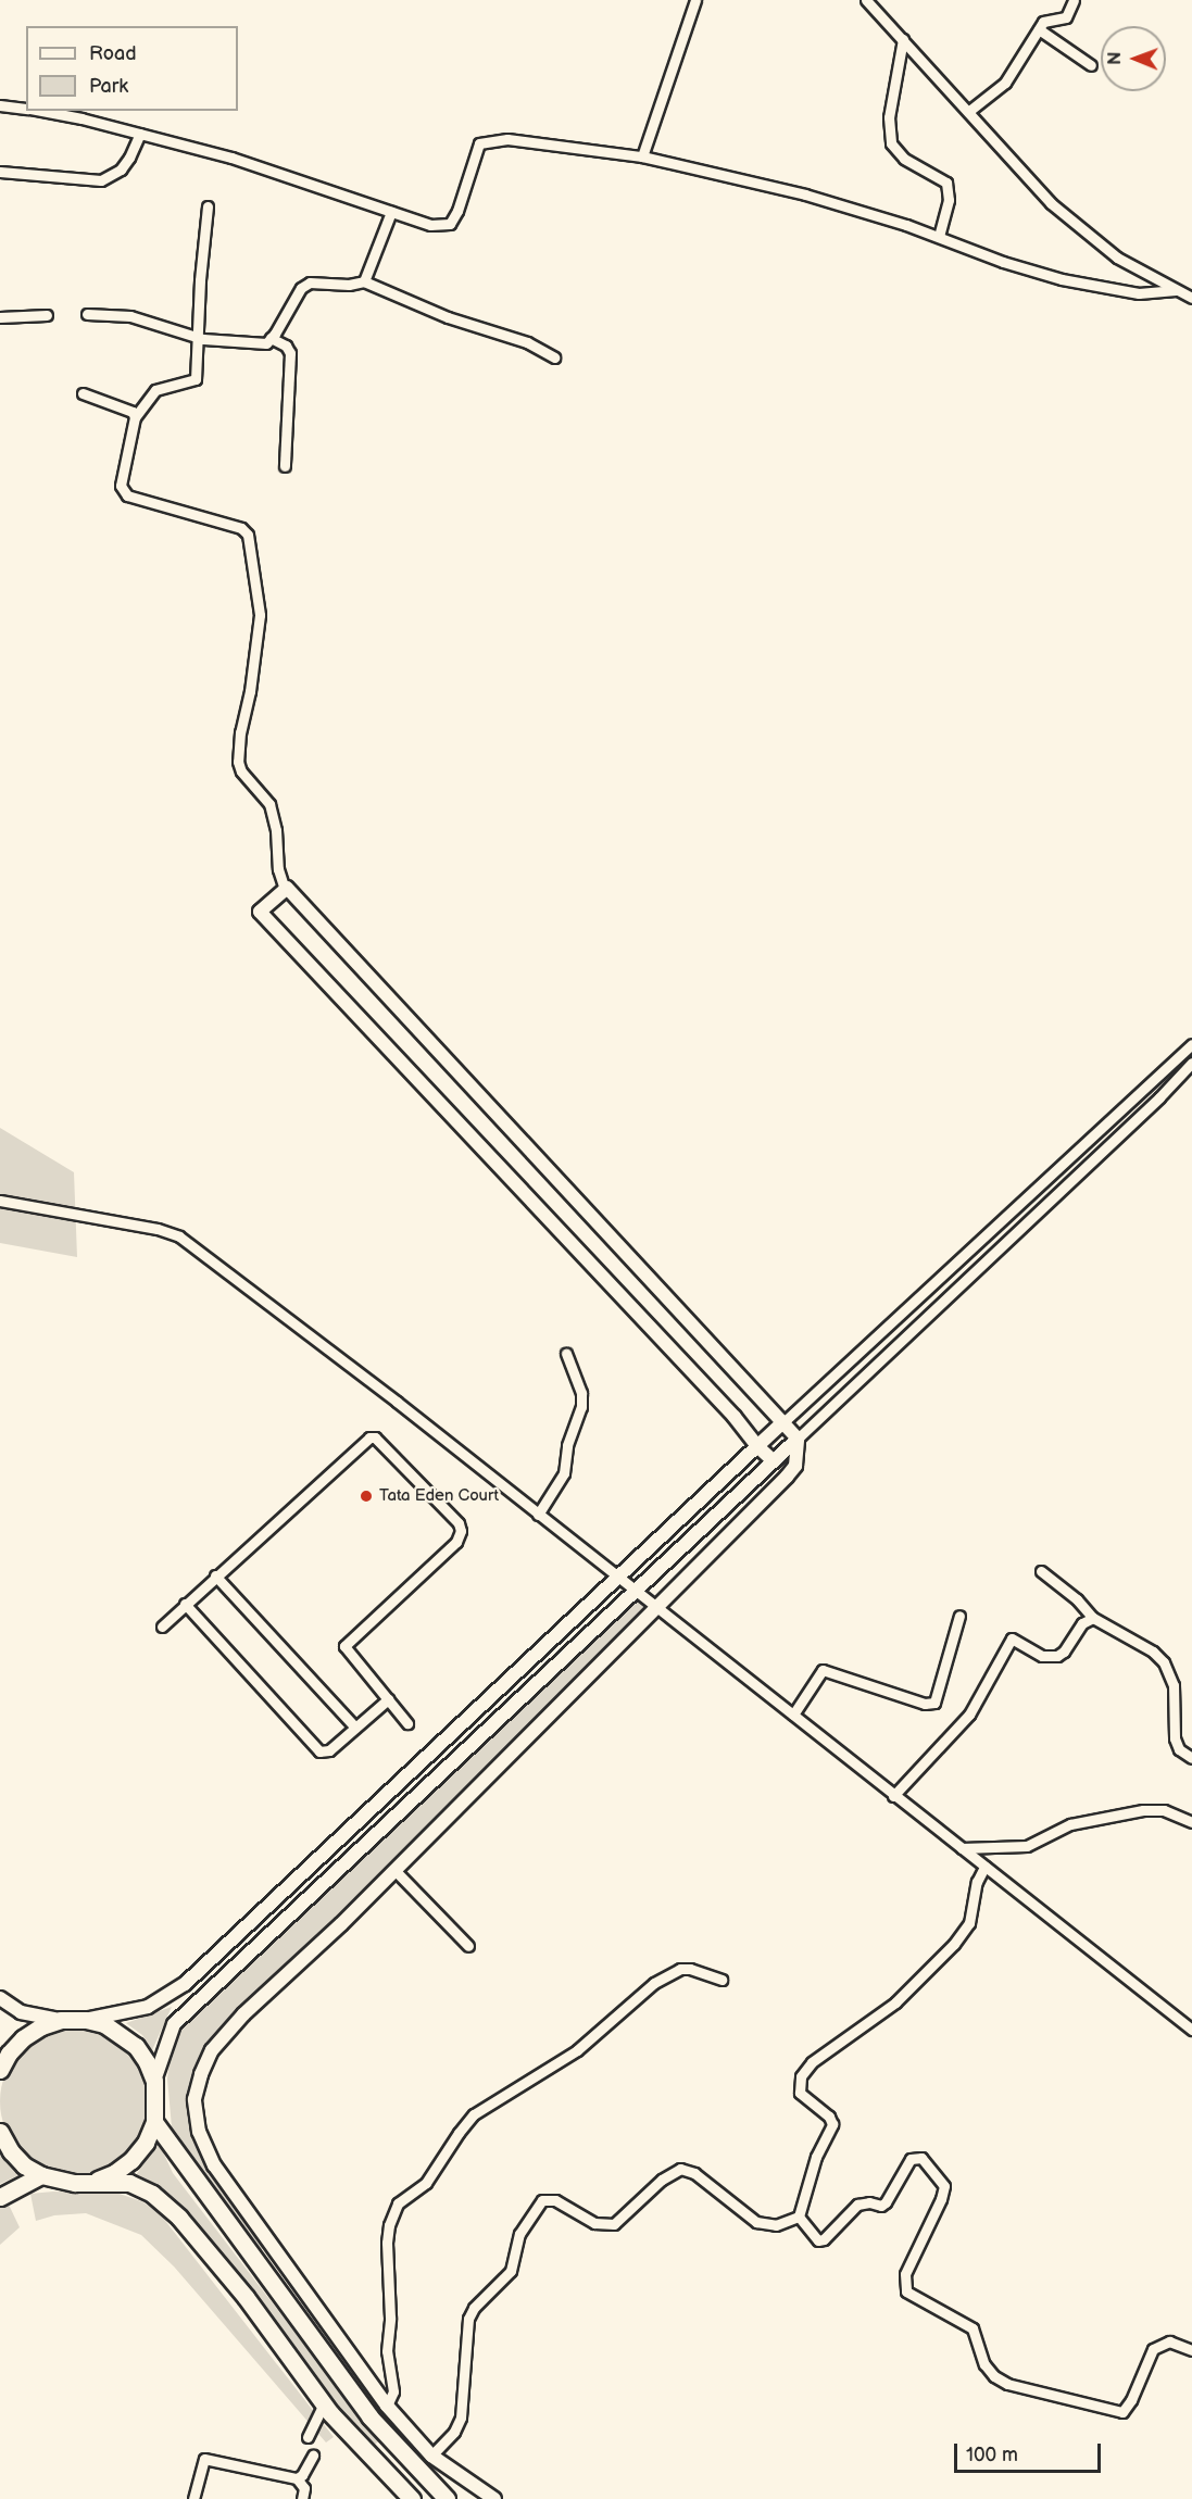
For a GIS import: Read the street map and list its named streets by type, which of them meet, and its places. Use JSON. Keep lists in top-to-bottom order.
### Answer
{
  "places": ["Tata Eden Court"],
  "legend": ["Road", "Park"],
  "scale_bar": "100 m",
  "north": "left"
}
